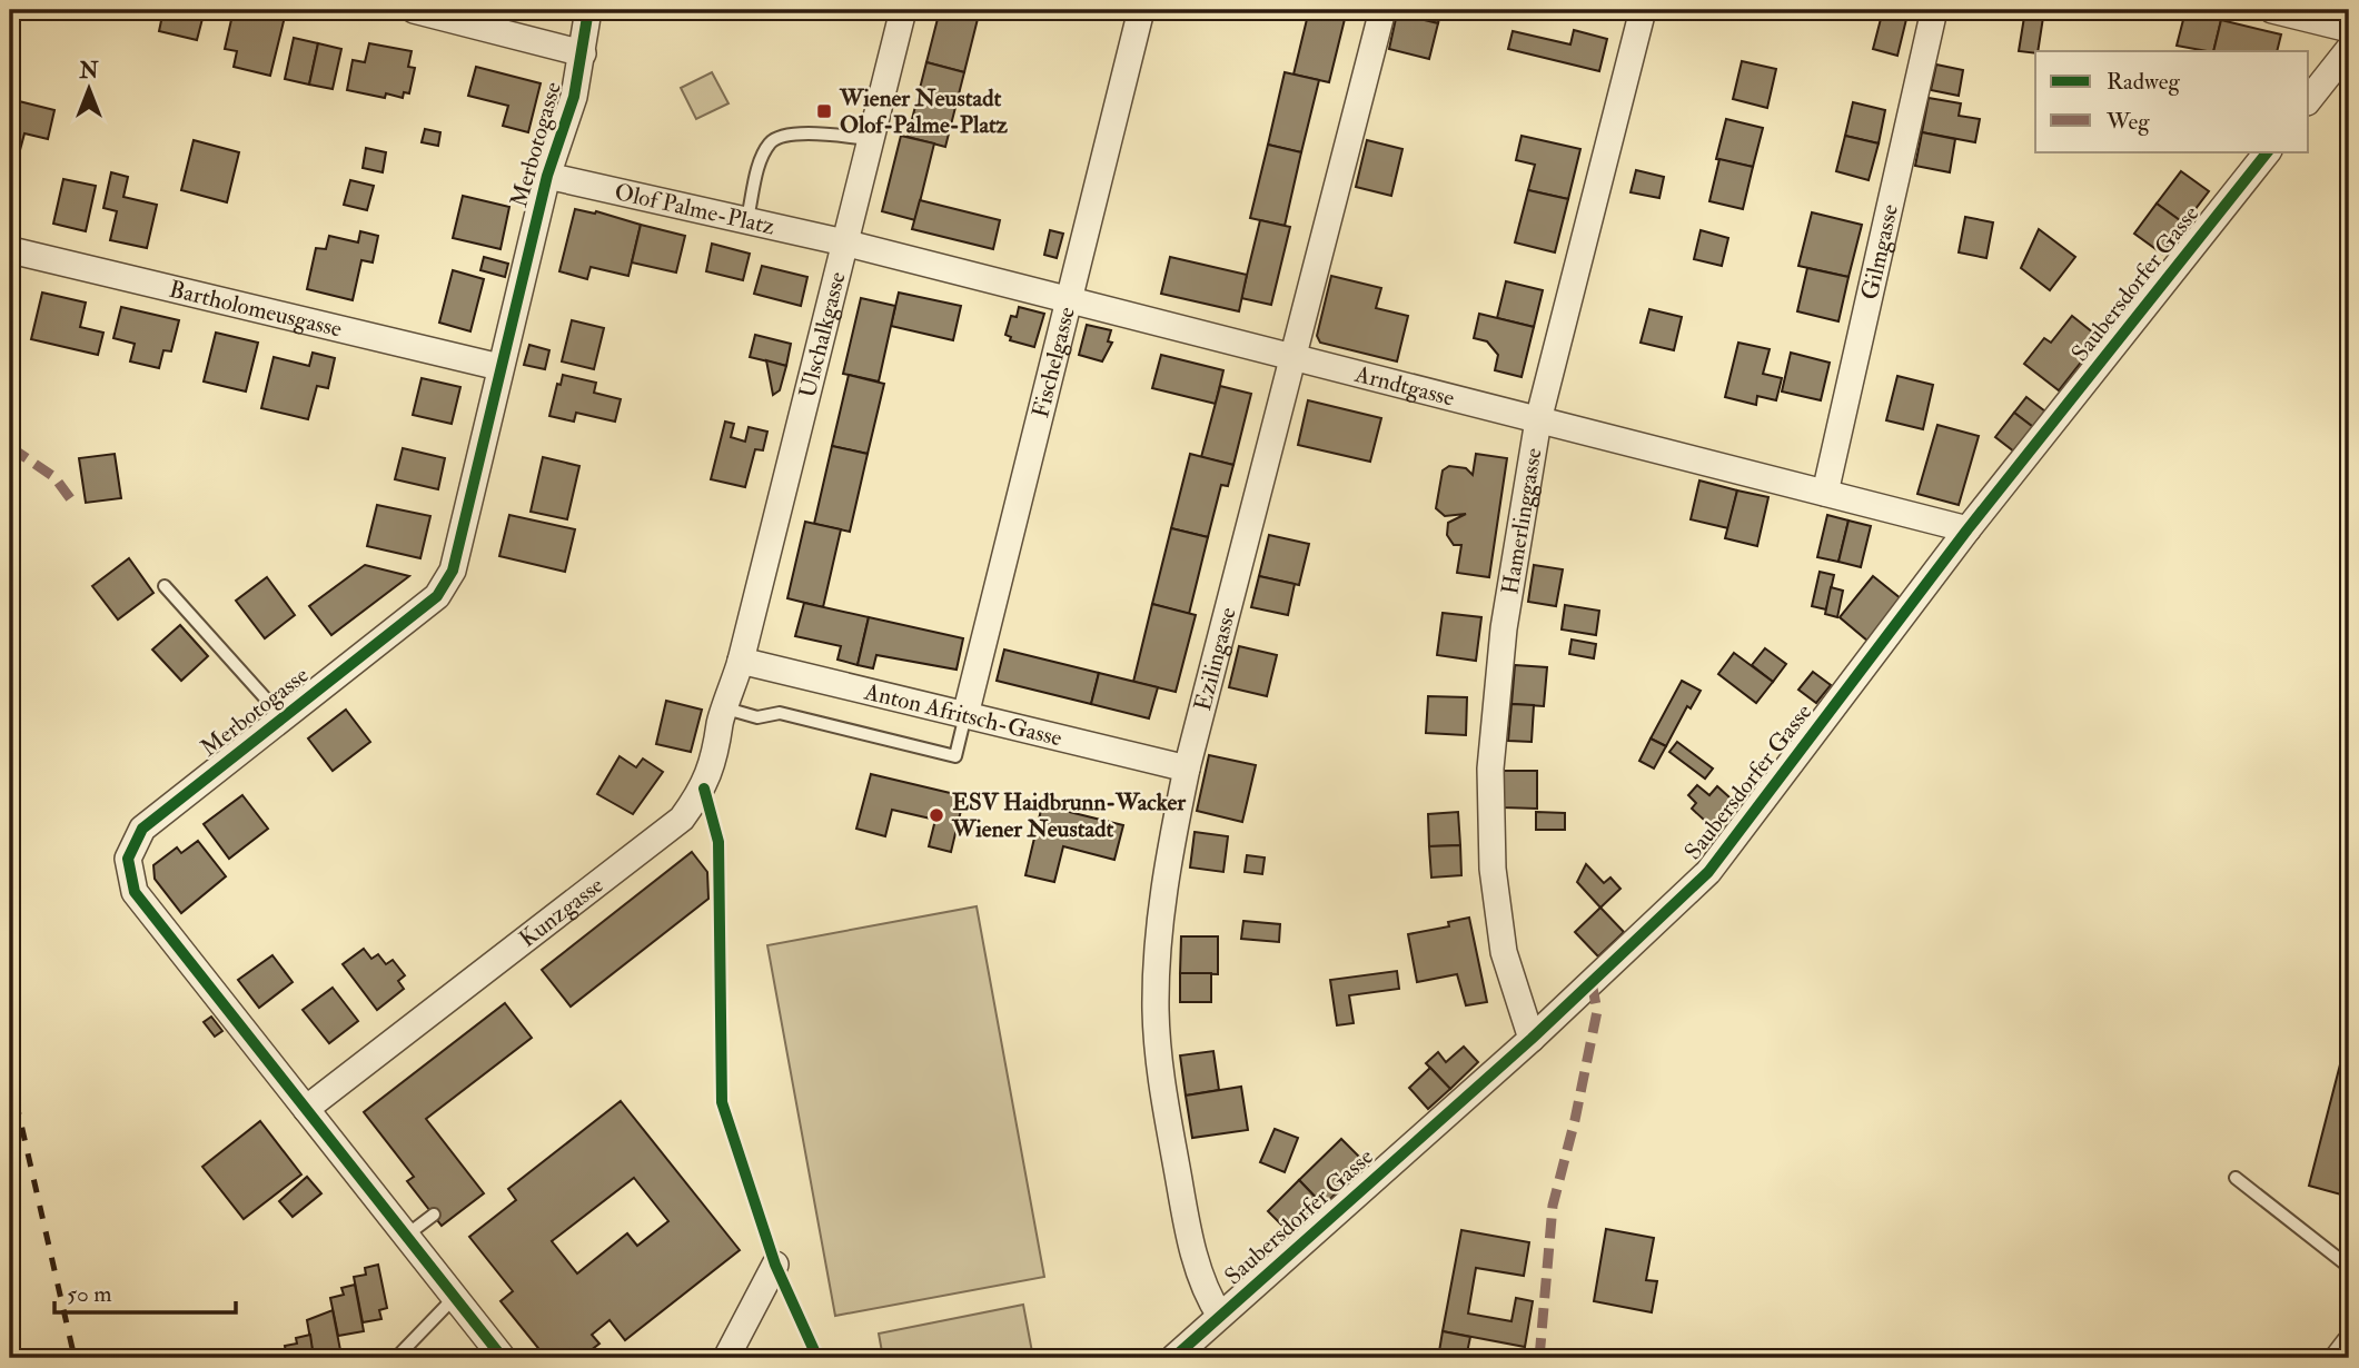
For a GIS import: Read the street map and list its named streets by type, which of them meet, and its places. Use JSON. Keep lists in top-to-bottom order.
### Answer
{
  "streets": {
    "street": [
      "Merbotogasse",
      "Olof Palme-Platz",
      "Gilmgasse",
      "Saubersdorfer Gasse",
      "Bartholomeusgasse",
      "Ulschalkgasse",
      "Fischelgasse",
      "Arndtgasse",
      "Hamerlinggasse",
      "Ezilingasse",
      "Anton Afritsch-Gasse",
      "Kunzgasse"
    ]
  },
  "crossings": [
    ["Merbotogasse", "Olof Palme-Platz"],
    ["Merbotogasse", "Bartholomeusgasse"],
    ["Merbotogasse", "Kunzgasse"],
    ["Olof Palme-Platz", "Ulschalkgasse"],
    ["Olof Palme-Platz", "Arndtgasse"],
    ["Gilmgasse", "Arndtgasse"],
    ["Saubersdorfer Gasse", "Arndtgasse"],
    ["Saubersdorfer Gasse", "Hamerlinggasse"],
    ["Saubersdorfer Gasse", "Ezilingasse"],
    ["Ulschalkgasse", "Arndtgasse"],
    ["Ulschalkgasse", "Anton Afritsch-Gasse"],
    ["Ulschalkgasse", "Kunzgasse"],
    ["Fischelgasse", "Arndtgasse"],
    ["Fischelgasse", "Anton Afritsch-Gasse"],
    ["Arndtgasse", "Hamerlinggasse"],
    ["Arndtgasse", "Ezilingasse"],
    ["Ezilingasse", "Anton Afritsch-Gasse"],
    ["Anton Afritsch-Gasse", "Kunzgasse"]
  ],
  "places": {
    "transit": ["Wiener Neustadt Olof-Palme-Platz"],
    "other": ["ESV Haidbrunn-Wacker Wiener Neustadt"]
  },
  "legend": ["Radweg", "Weg"],
  "scale_bar": "50 m",
  "north": "top"
}
